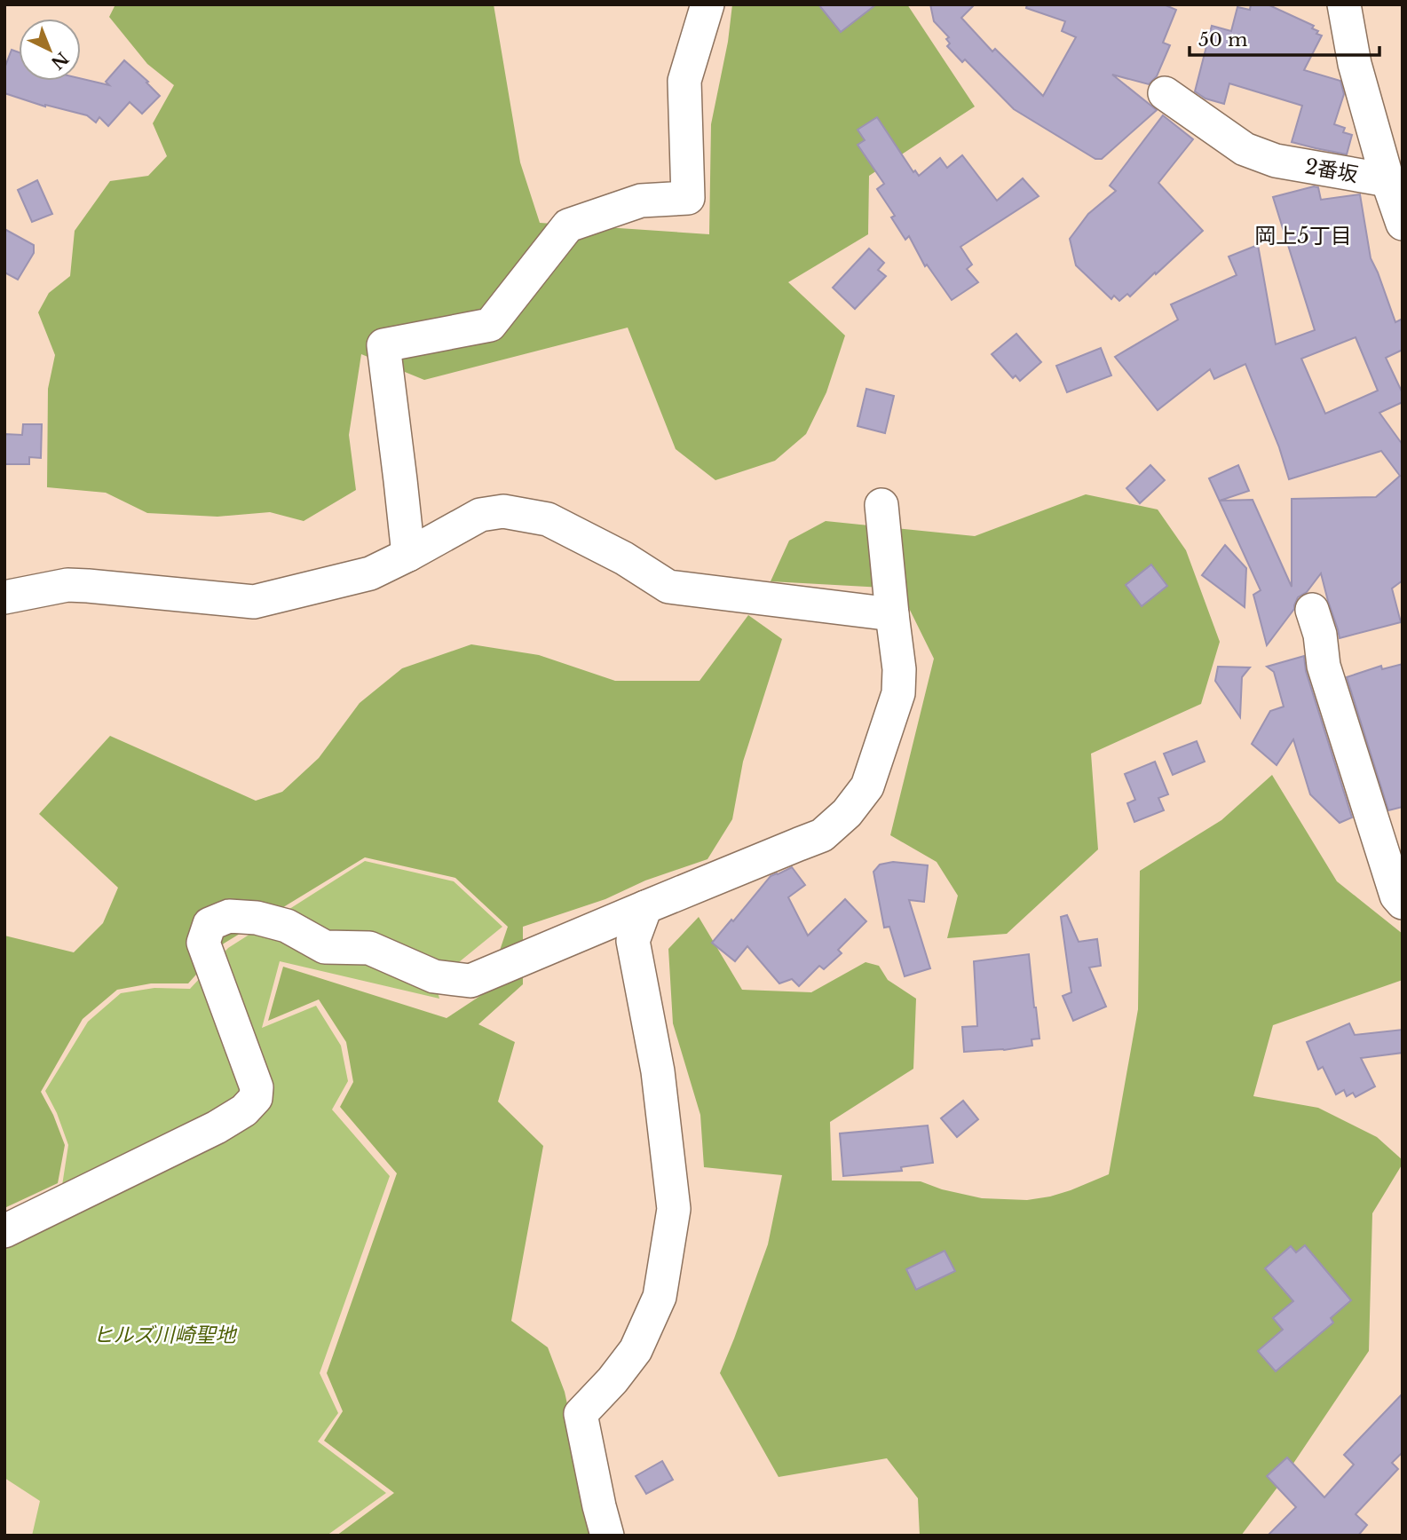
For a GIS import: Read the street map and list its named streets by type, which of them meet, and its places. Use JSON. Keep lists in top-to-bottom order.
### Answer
{
  "streets": {
    "street": ["2番坂"]
  },
  "districts": ["岡上5丁目"],
  "parks": ["ヒルズ川崎聖地"],
  "scale_bar": "50 m",
  "north": "bottom right"
}
